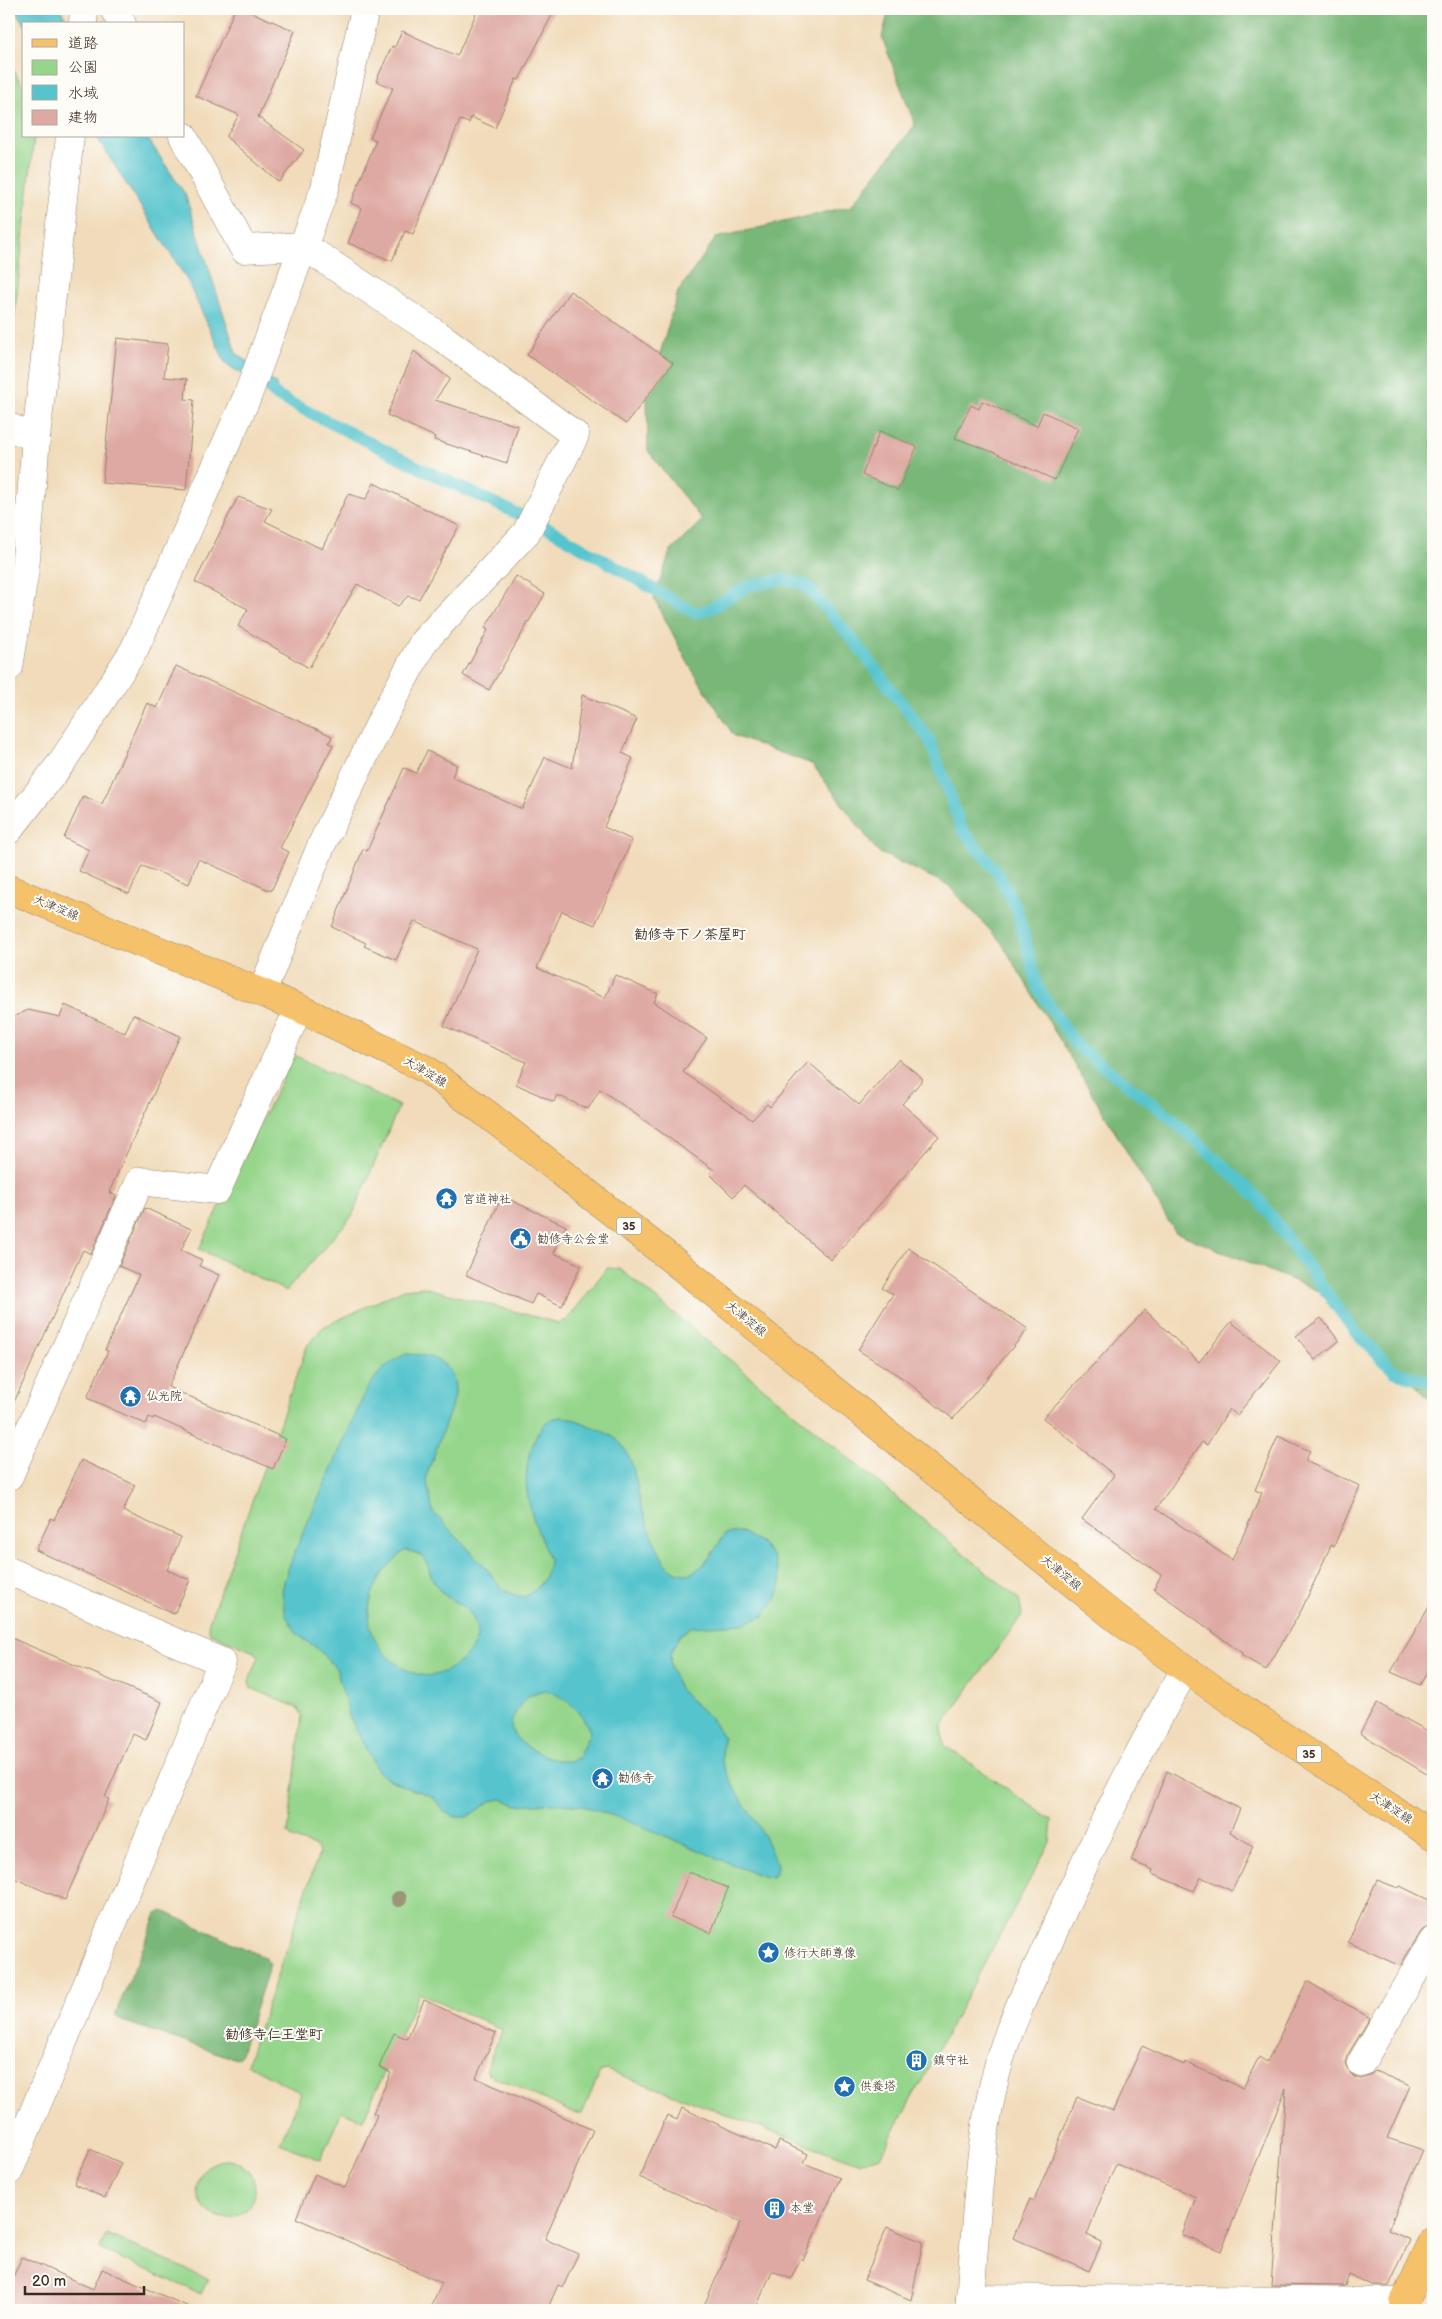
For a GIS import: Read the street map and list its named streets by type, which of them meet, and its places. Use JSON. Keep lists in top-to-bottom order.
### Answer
{
  "streets": {
    "main road": ["大津淀線", "35"]
  },
  "districts": ["勧修寺下ノ茶屋町", "勧修寺仁王堂町"],
  "places": {
    "temple": ["宮道神社", "仏光院", "勧修寺"],
    "public building": ["勧修寺公会堂"],
    "place": ["修行大師尊像", "供養塔"],
    "building": ["鎮守社", "本堂"]
  },
  "legend": [
    "道路",
    "公園",
    "水域",
    "建物"
  ],
  "scale_bar": "20 m"
}
